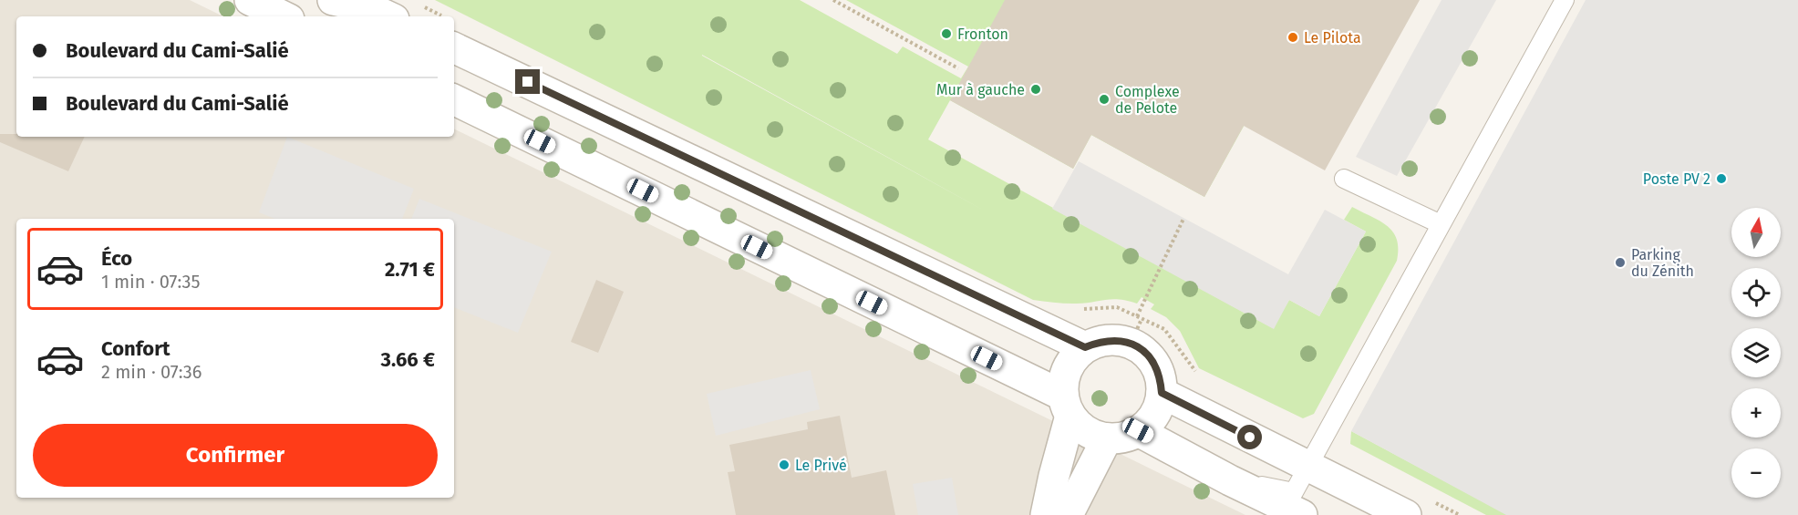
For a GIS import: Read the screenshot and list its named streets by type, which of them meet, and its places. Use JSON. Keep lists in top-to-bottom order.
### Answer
{
  "places": [
    "Fronton",
    "Le Pilota",
    "Mur à gauche",
    "Complexe de Pelote",
    "Poste PV 2",
    "Parking du Zénith",
    "Le Privé"
  ],
  "north": "top",
  "page": {
    "banner": ["Boulevard du Cami-Salié", "Boulevard du Cami-Salié"],
    "map_buttons": ["+", "−"],
    "list": [
      {
        "name": "Éco",
        "note": "1 min · 07:35",
        "value": "2.71 €"
      },
      {
        "name": "Confort",
        "note": "2 min · 07:36",
        "value": "3.66 €"
      }
    ],
    "buttons": "Confirmer"
  }
}
